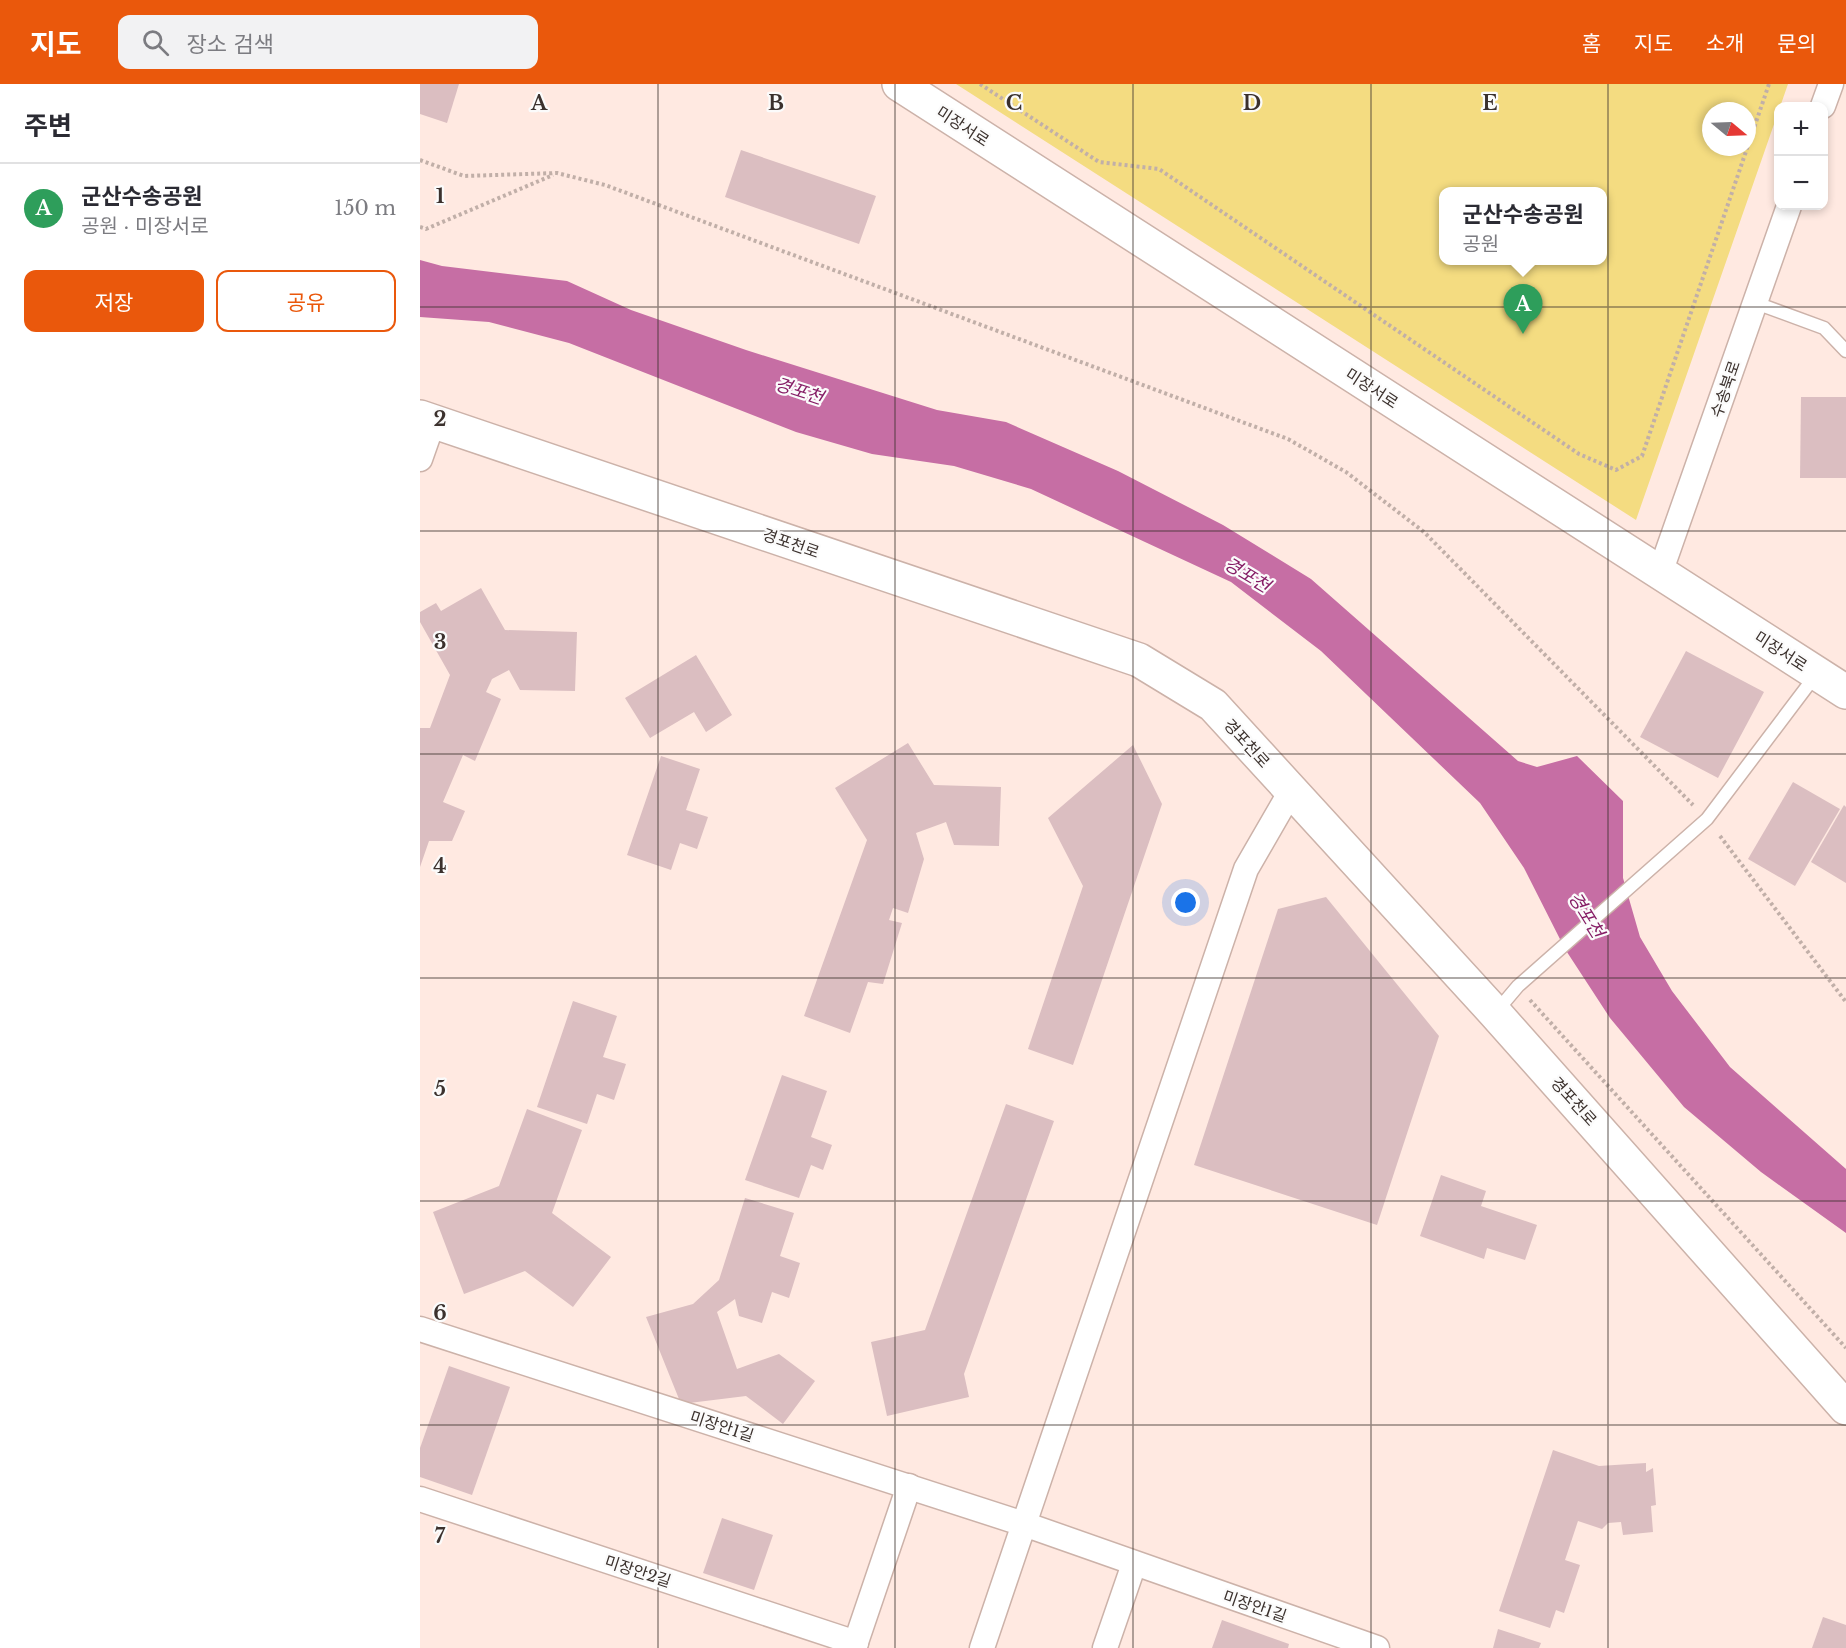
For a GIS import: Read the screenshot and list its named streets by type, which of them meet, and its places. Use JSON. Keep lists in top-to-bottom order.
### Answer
{
  "streets": {
    "street": [
      "미장서로",
      "수송북로",
      "경포천로",
      "미장안1길",
      "미장안2길"
    ]
  },
  "crossings": [
    ["미장서로", "수송북로"],
    ["미장안1길", "미장안2길"]
  ],
  "water": ["경포천"],
  "north": "right",
  "page": {
    "header": "지도",
    "search": "장소 검색",
    "nav": [
      "홈",
      "지도",
      "소개",
      "문의"
    ],
    "heading": "주변",
    "map_buttons": ["+", "−"],
    "list": [
      {
        "mark": "A",
        "name": "군산수송공원",
        "note": "공원 · 미장서로",
        "value": "150 m"
      }
    ],
    "popup": ["군산수송공원", "공원"],
    "buttons": ["저장", "공유"],
    "pins": "A"
  },
  "grid": {
    "columns": [
      "A",
      "B",
      "C",
      "D",
      "E"
    ],
    "rows": [
      "1",
      "2",
      "3",
      "4",
      "5",
      "6",
      "7"
    ]
  }
}
